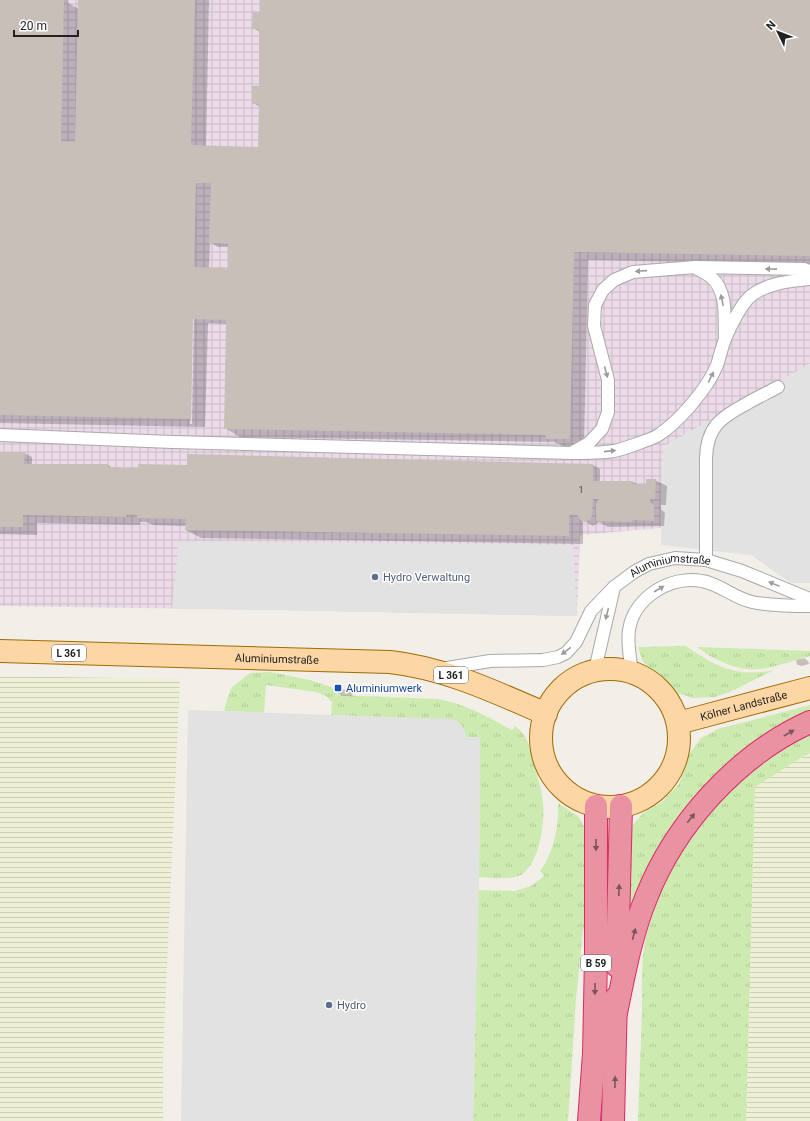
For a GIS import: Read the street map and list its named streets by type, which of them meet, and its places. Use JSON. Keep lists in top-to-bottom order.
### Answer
{
  "streets": {
    "highway": ["B 59"],
    "main road": ["Aluminiumstraße", "L 361", "Kölner Landstraße"]
  },
  "crossings": [
    ["Aluminiumstraße", "Kölner Landstraße"],
    ["Aluminiumstraße", "B 59"],
    ["Kölner Landstraße", "B 59"]
  ],
  "places": {
    "other": ["Hydro Verwaltung", "Hydro"],
    "transit": ["Aluminiumwerk"]
  },
  "house_numbers": ["1"],
  "scale_bar": "20 m",
  "north": "top left"
}
